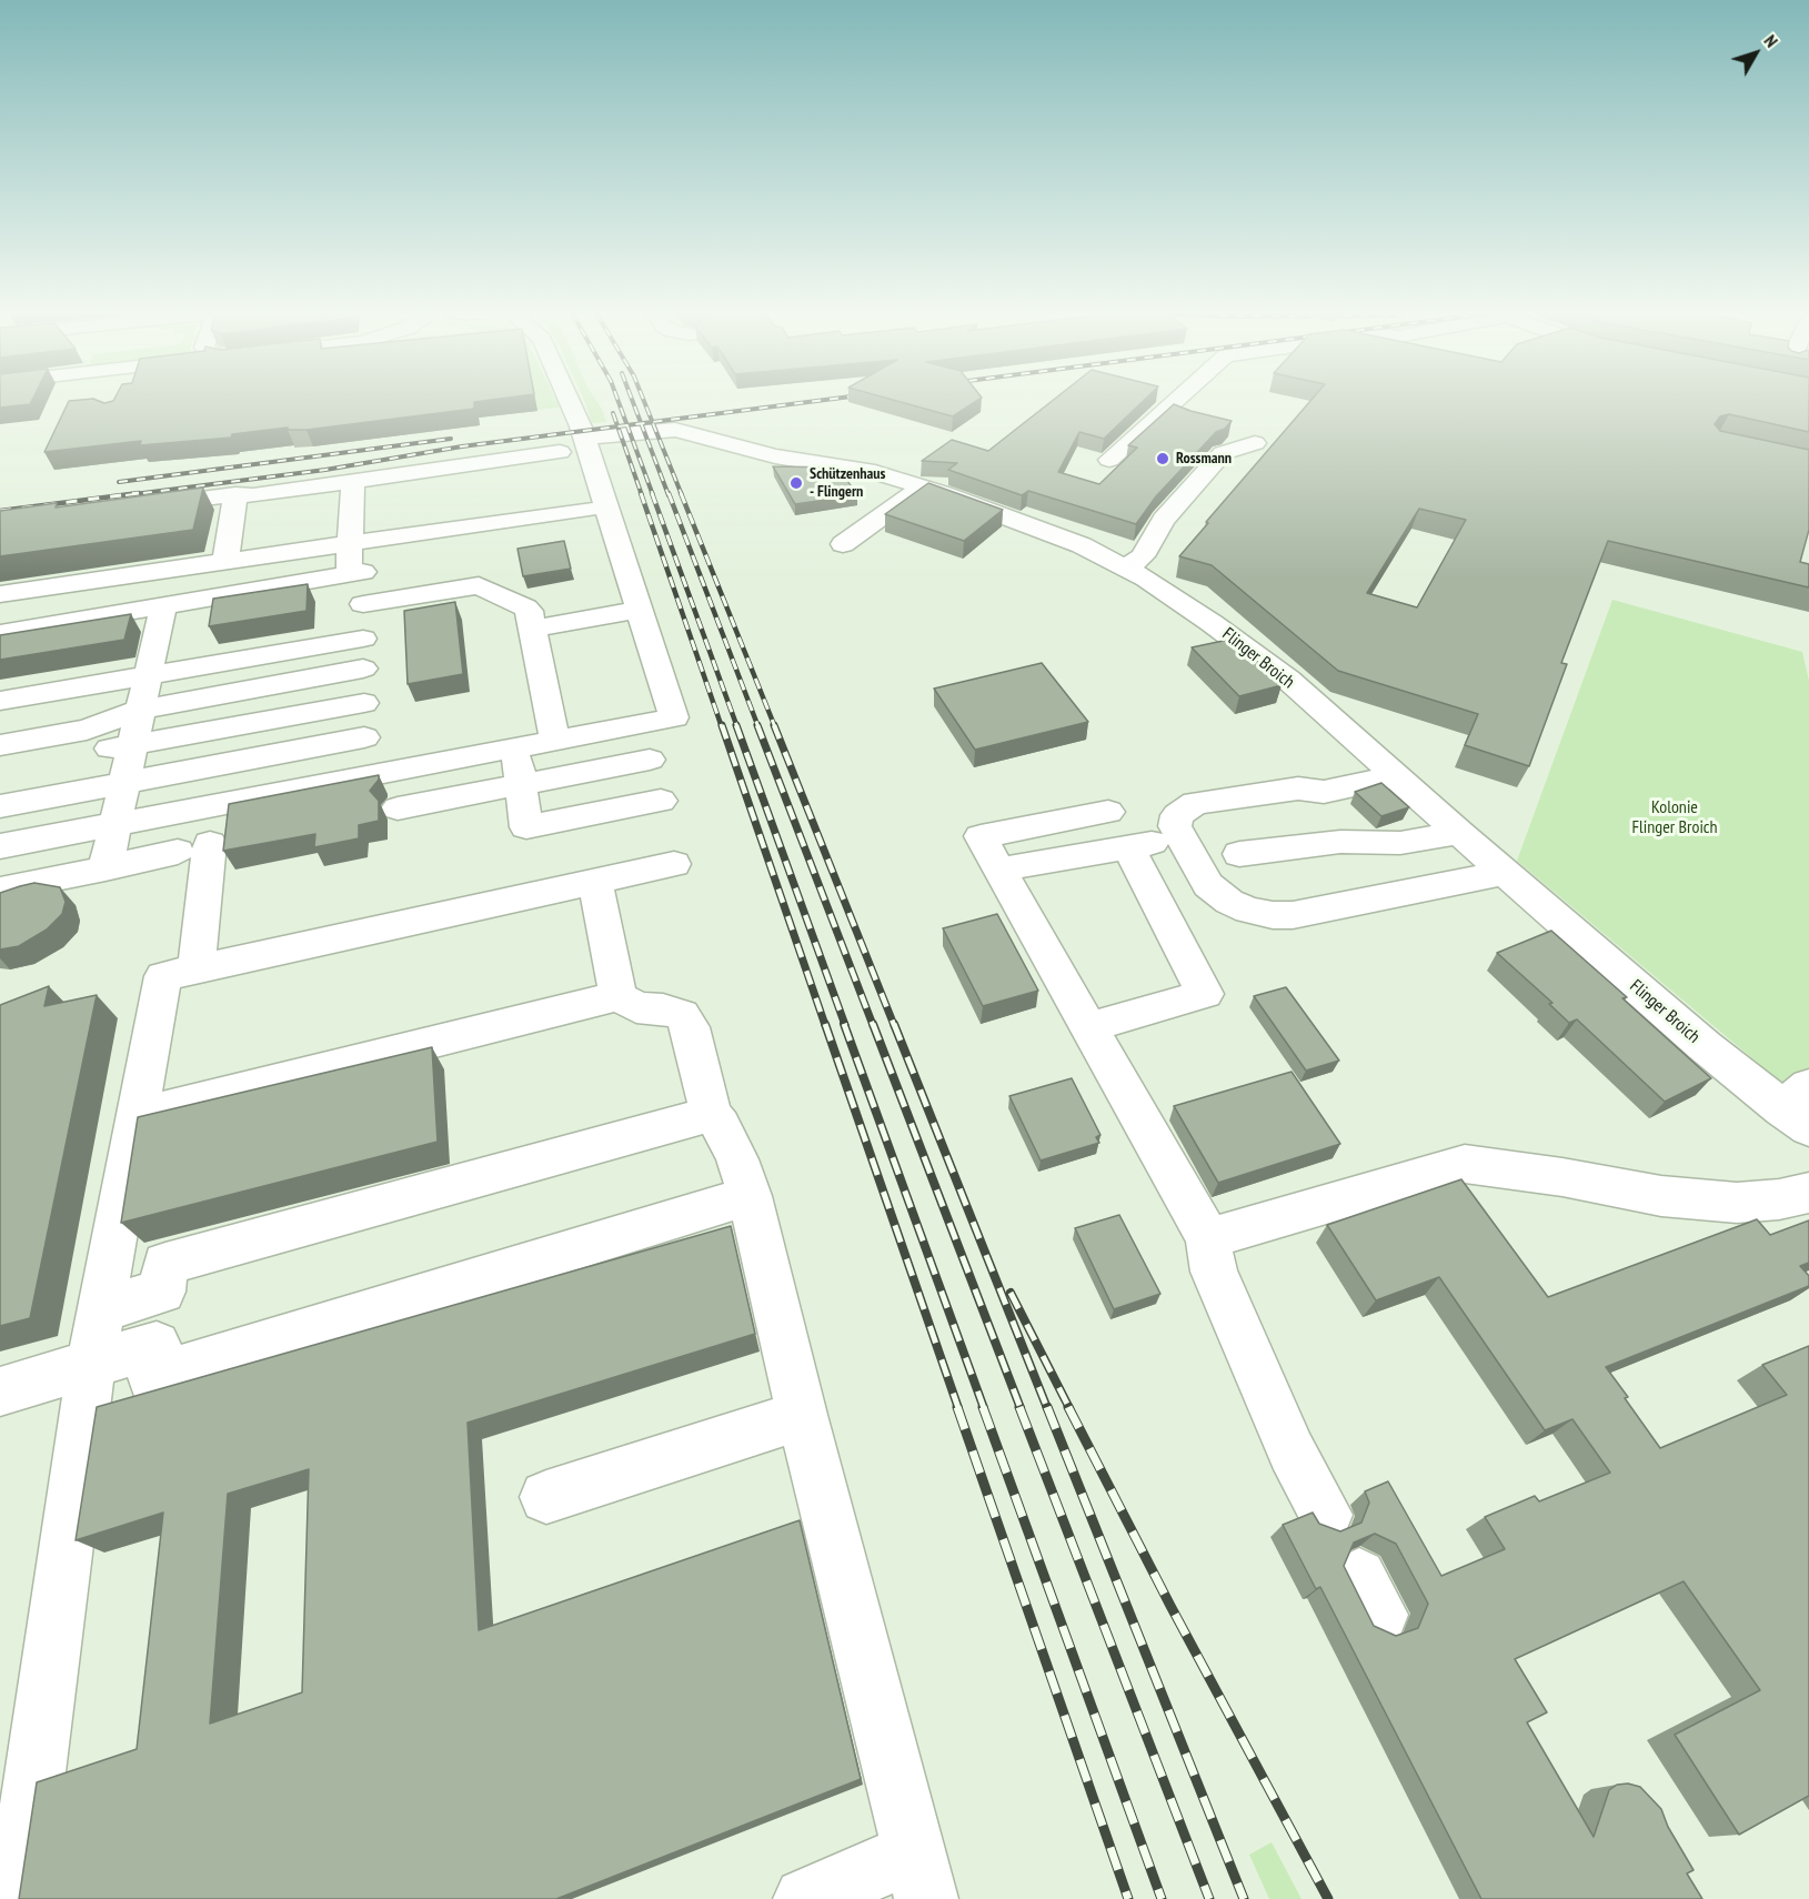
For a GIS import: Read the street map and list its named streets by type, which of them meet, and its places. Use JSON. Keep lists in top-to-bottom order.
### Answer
{
  "streets": {
    "street": ["Flinger Broich"]
  },
  "parks": ["Kolonie Flinger Broich"],
  "places": ["Rossmann", "Schützenhaus - Flingern"],
  "north": "top right"
}
